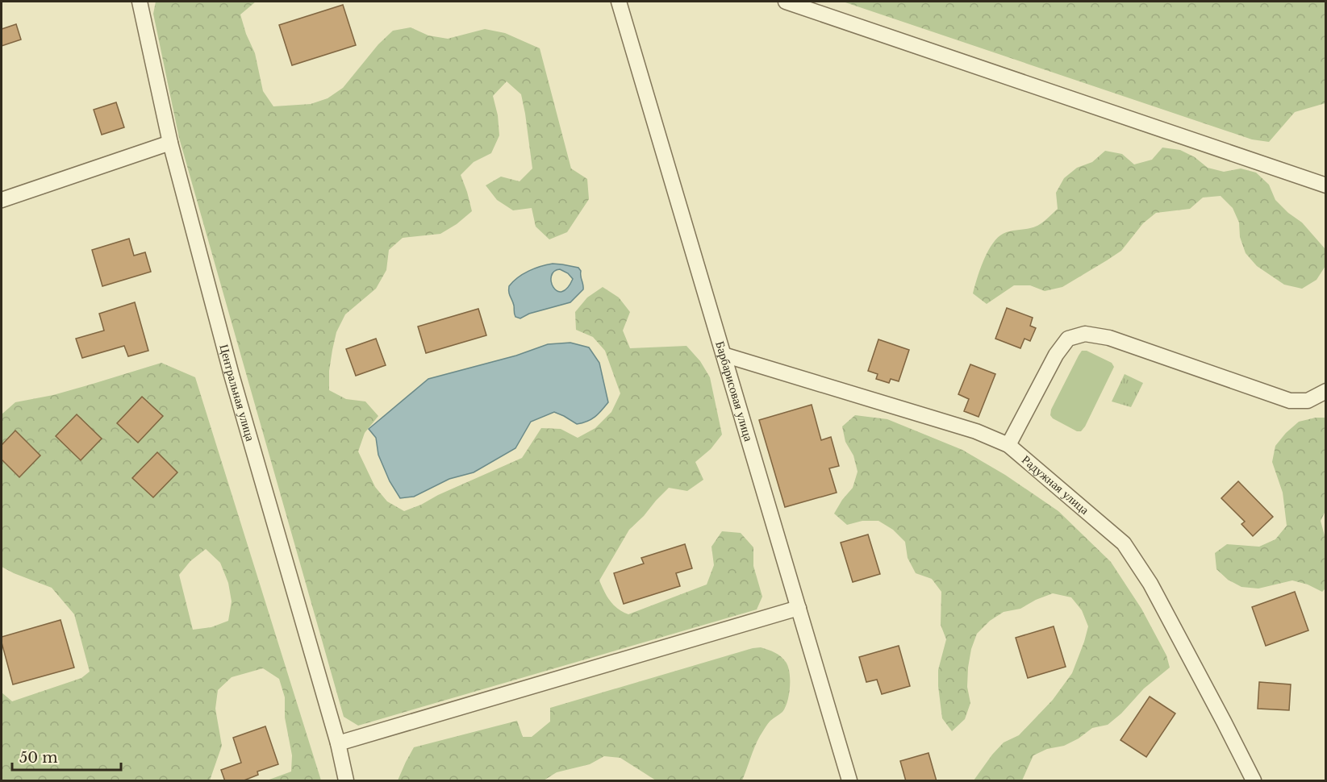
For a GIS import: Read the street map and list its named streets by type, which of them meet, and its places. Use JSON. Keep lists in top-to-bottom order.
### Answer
{
  "streets": {
    "street": ["Барбарисовая улица", "Центральная улица", "Радужная улица"]
  },
  "crossings": [
    ["Барбарисовая улица", "Радужная улица"]
  ],
  "scale_bar": "50 m"
}
